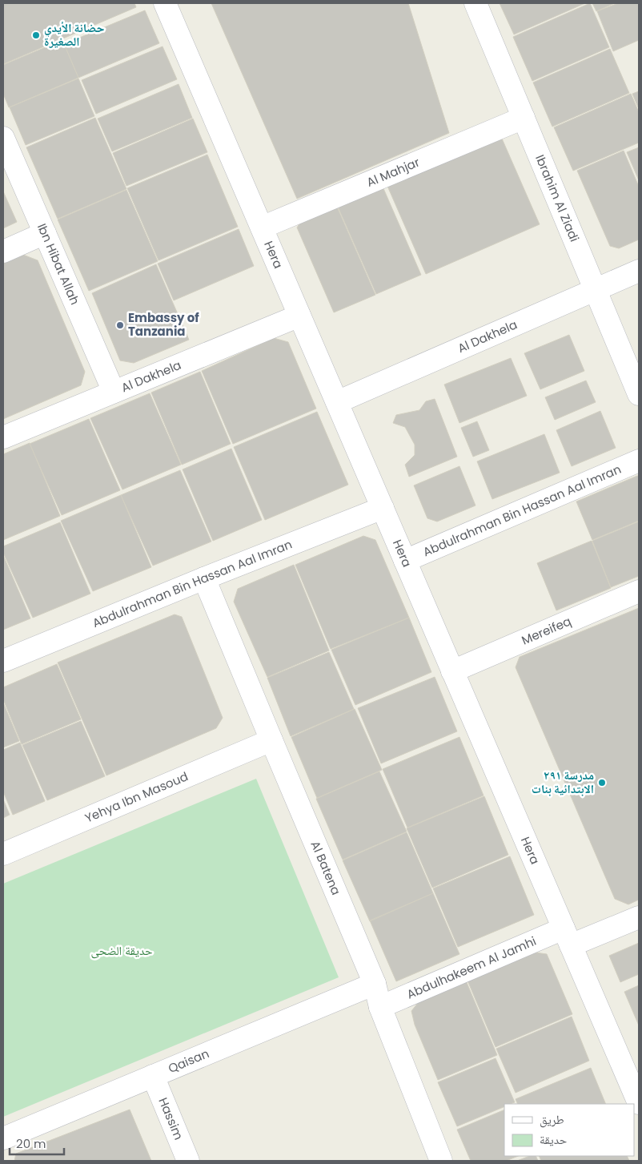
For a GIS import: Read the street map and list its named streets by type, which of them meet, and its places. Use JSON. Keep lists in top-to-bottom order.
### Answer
{
  "streets": {
    "street": [
      "Al Mahjar",
      "Ibrahim Al Ziadi",
      "Hera",
      "Ibn Hibat Allah",
      "Al Dakhela",
      "Abdulrahman Bin Hassan Aal Imran",
      "Mereifeq",
      "Yehya Ibn Masoud",
      "Al Batena",
      "Abdulhakeem Al Jamhi",
      "Qaisan",
      "Hassim"
    ]
  },
  "crossings": [
    ["Al Mahjar", "Ibrahim Al Ziadi"],
    ["Al Mahjar", "Hera"],
    ["Ibrahim Al Ziadi", "Al Dakhela"],
    ["Hera", "Al Dakhela"],
    ["Hera", "Abdulrahman Bin Hassan Aal Imran"],
    ["Hera", "Mereifeq"],
    ["Hera", "Abdulhakeem Al Jamhi"],
    ["Ibn Hibat Allah", "Al Dakhela"],
    ["Abdulrahman Bin Hassan Aal Imran", "Al Batena"],
    ["Yehya Ibn Masoud", "Al Batena"],
    ["Al Batena", "Abdulhakeem Al Jamhi"],
    ["Al Batena", "Qaisan"],
    ["Qaisan", "Hassim"]
  ],
  "parks": ["حديقة الضحى"],
  "places": ["حضانة الأيدي الصغيرة", "Embassy of Tanzania", "مدرسة ٢٩١ الابتدائية بنات"],
  "legend": ["طريق", "حديقة"],
  "scale_bar": "20 m"
}
